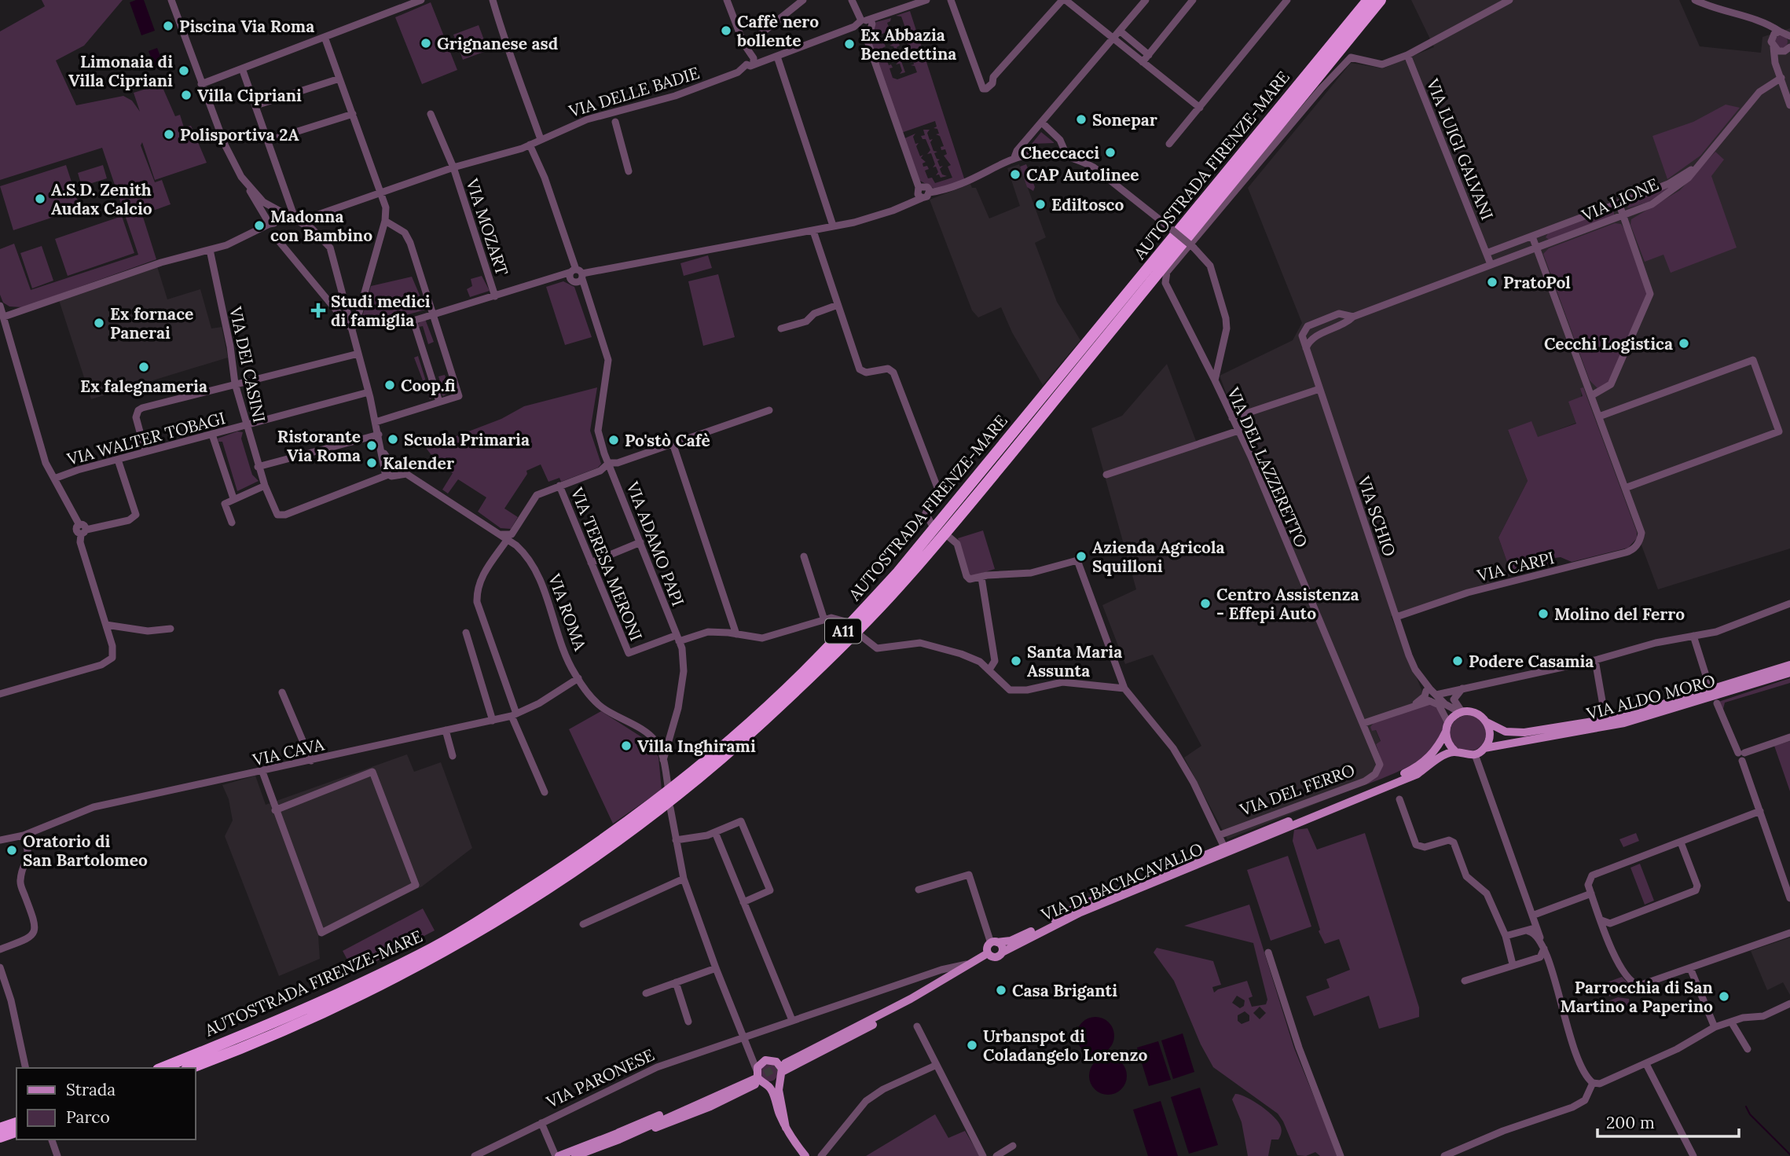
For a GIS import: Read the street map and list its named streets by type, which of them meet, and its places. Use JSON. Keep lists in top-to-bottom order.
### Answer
{
  "streets": {
    "highway": ["AUTOSTRADA FIRENZE-MARE", "A11"],
    "main road": ["VIA ALDO MORO", "VIA DEL FERRO", "VIA DI BACIACAVALLO"],
    "street": [
      "VIA DELLE BADIE",
      "VIA LUIGI GALVANI",
      "VIA LIONE",
      "VIA MOZART",
      "VIA DEI CASINI",
      "VIA WALTER TOBAGI",
      "VIA DEL LAZZERETTO",
      "VIA SCHIO",
      "VIA ADAMO PAPI",
      "VIA TERESA MERONI",
      "VIA CARPI",
      "VIA ROMA",
      "VIA CAVA",
      "VIA PARONESE"
    ]
  },
  "crossings": [
    ["VIA DELLE BADIE", "VIA MOZART"],
    ["VIA DELLE BADIE", "VIA ADAMO PAPI"],
    ["VIA LUIGI GALVANI", "VIA LIONE"],
    ["VIA DEI CASINI", "VIA WALTER TOBAGI"],
    ["VIA DEI CASINI", "VIA ROMA"],
    ["VIA DEL LAZZERETTO", "VIA DEL FERRO"],
    ["VIA SCHIO", "VIA CARPI"],
    ["VIA SCHIO", "VIA ALDO MORO"],
    ["VIA SCHIO", "VIA DEL FERRO"],
    ["VIA ADAMO PAPI", "VIA TERESA MERONI"],
    ["VIA ROMA", "VIA CAVA"],
    ["VIA ALDO MORO", "VIA DEL FERRO"],
    ["VIA DEL FERRO", "VIA DI BACIACAVALLO"]
  ],
  "places": {
    "other": [
      "Piscina Via Roma",
      "Caffè nero bollente",
      "Grignanese asd",
      "Ex Abbazia Benedettina",
      "Limonaia di Villa Cipriani",
      "Villa Cipriani",
      "Sonepar",
      "Polisportiva 2A",
      "Checcacci",
      "CAP Autolinee",
      "A.S.D. Zenith Audax Calcio",
      "Ediltosco",
      "Madonna con Bambino",
      "PratoPol",
      "Ex fornace Panerai",
      "Cecchi Logistica",
      "Ex falegnameria",
      "Coop.fi",
      "Scuola Primaria",
      "Po'stò Cafè",
      "Ristorante Via Roma",
      "Kalender",
      "Azienda Agricola Squilloni",
      "Centro Assistenza - Effepi Auto",
      "Molino del Ferro",
      "Santa Maria Assunta",
      "Podere Casamia",
      "Villa Inghirami",
      "Oratorio di San Bartolomeo",
      "Casa Briganti",
      "Parrocchia di San Martino a Paperino",
      "Urbanspot di Coladangelo Lorenzo"
    ],
    "health": ["Studi medici di famiglia"]
  },
  "legend": ["Strada", "Parco"],
  "scale_bar": "200 m"
}
